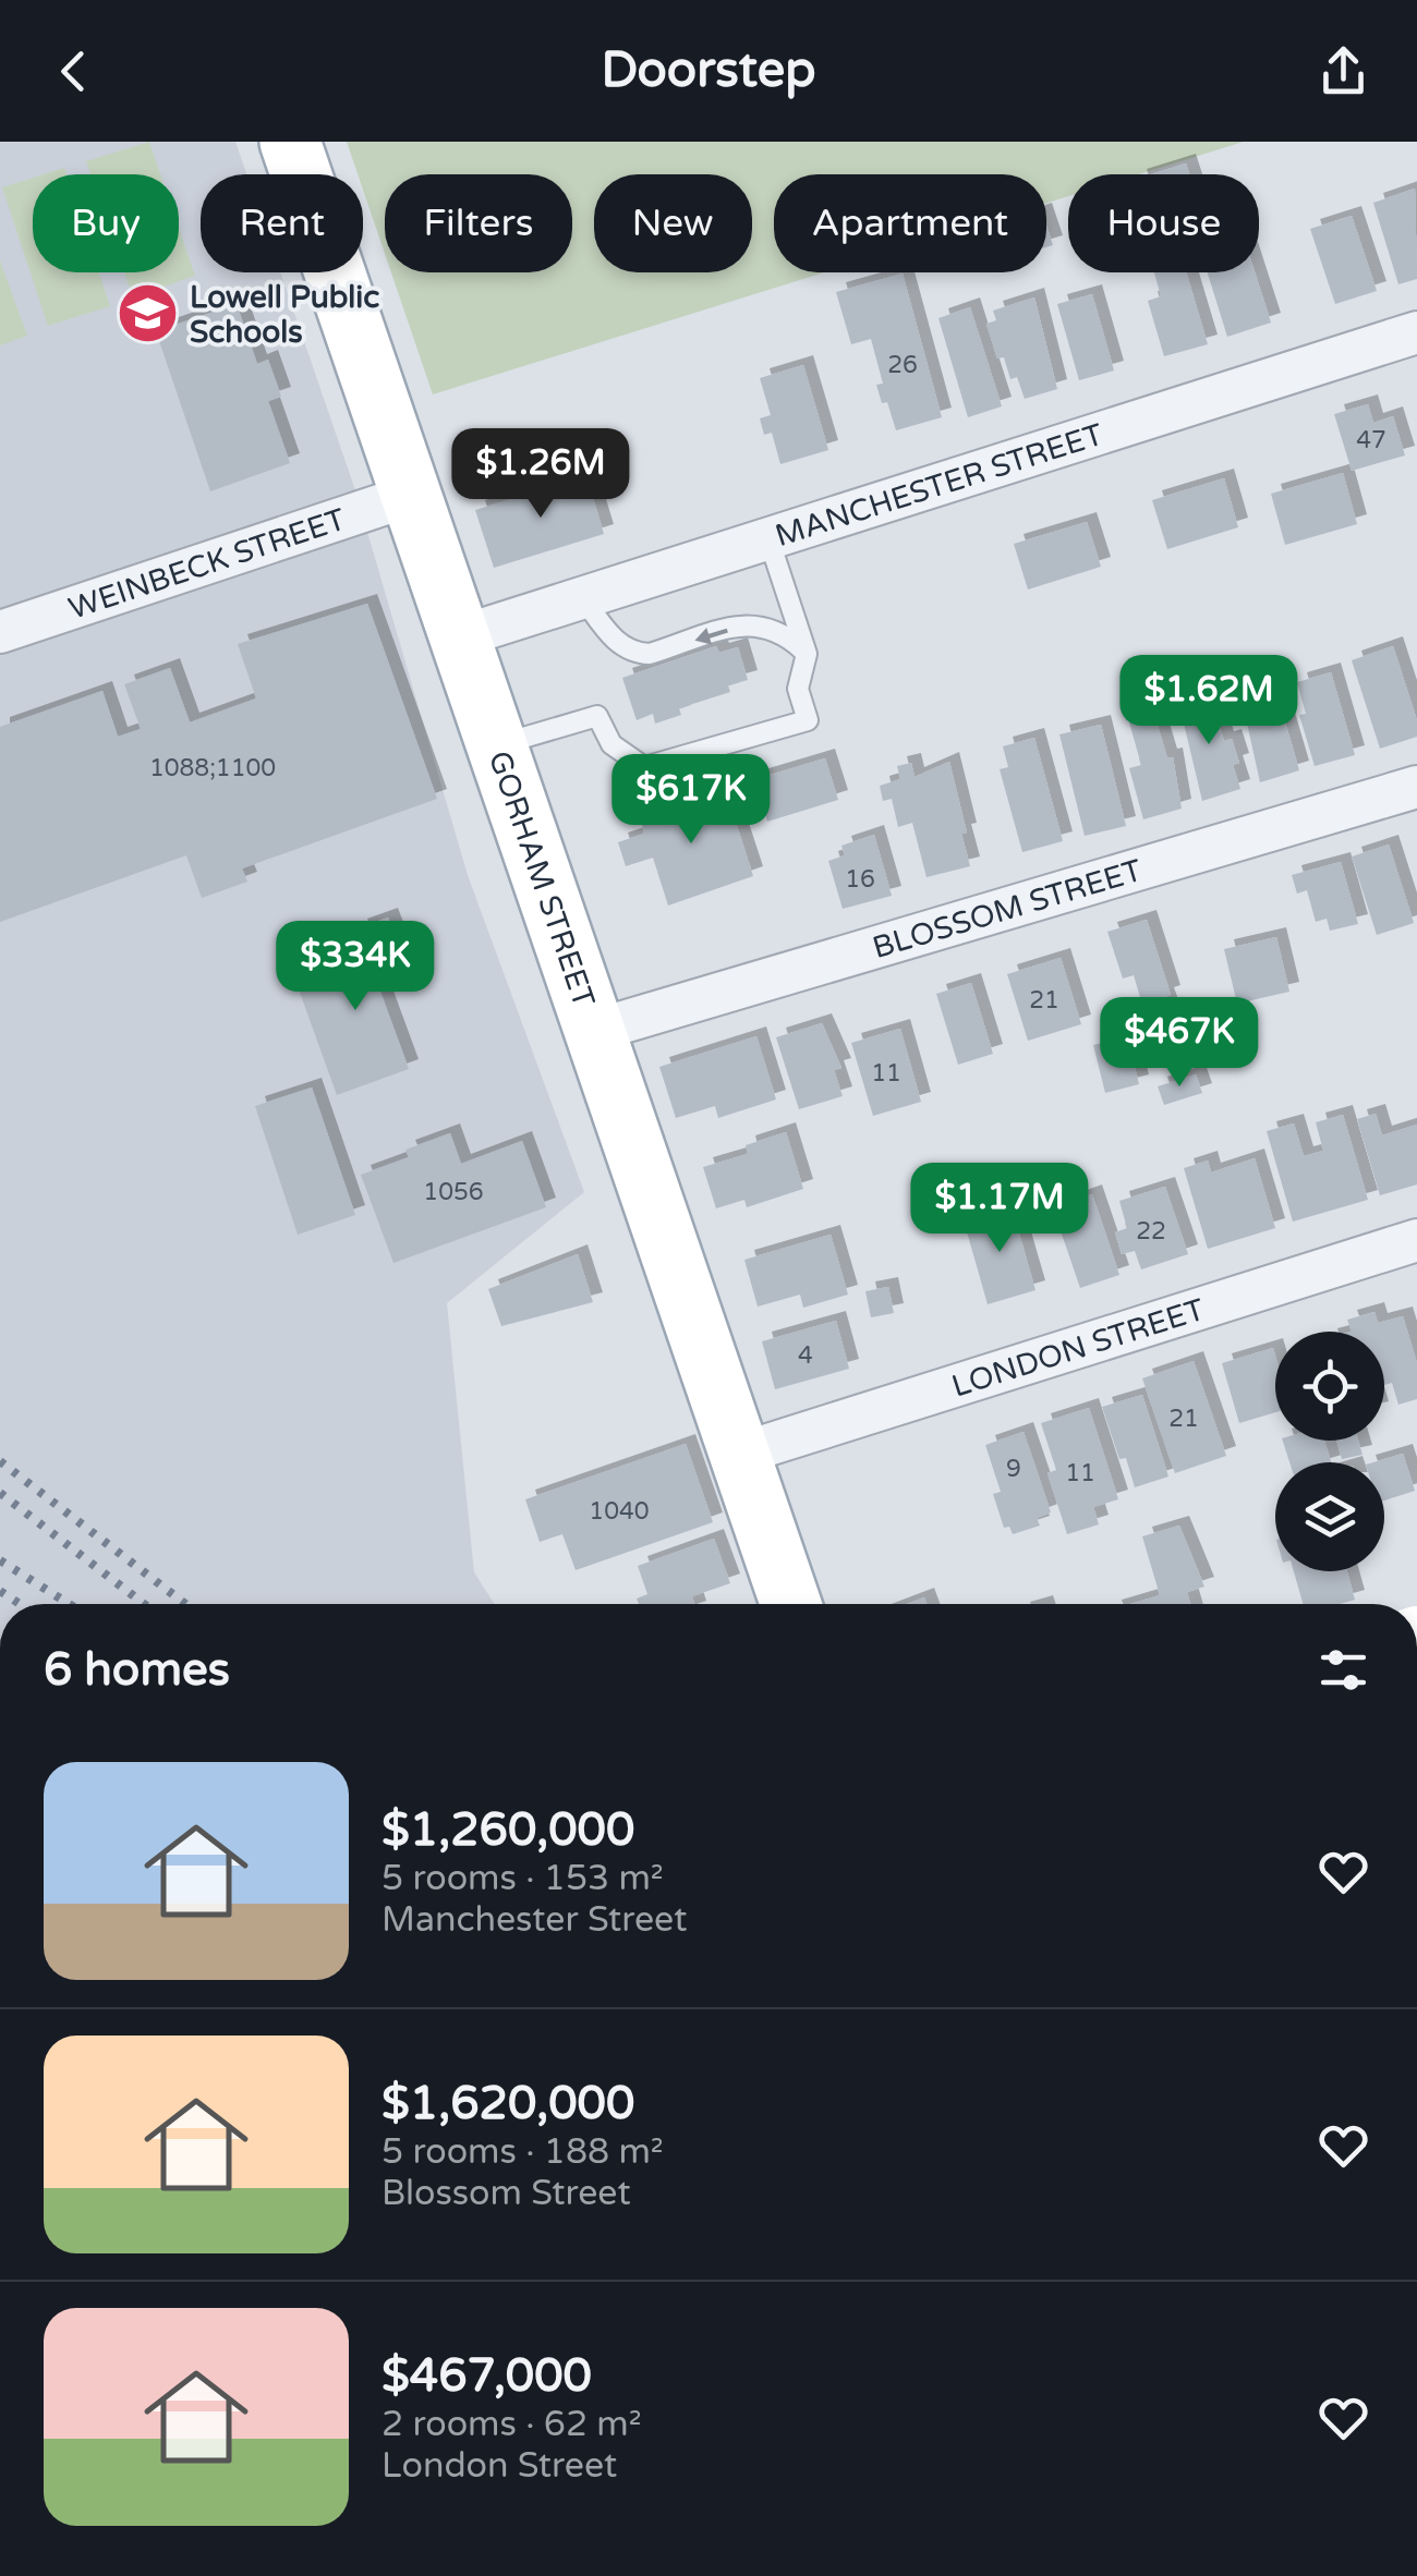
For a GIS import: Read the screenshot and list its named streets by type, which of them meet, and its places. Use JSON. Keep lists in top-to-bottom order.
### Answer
{
  "streets": {
    "main road": ["GORHAM STREET"],
    "street": [
      "MANCHESTER STREET",
      "WEINBECK STREET",
      "BLOSSOM STREET",
      "LONDON STREET"
    ]
  },
  "crossings": [
    ["MANCHESTER STREET", "GORHAM STREET"],
    ["WEINBECK STREET", "GORHAM STREET"],
    ["GORHAM STREET", "BLOSSOM STREET"],
    ["GORHAM STREET", "LONDON STREET"]
  ],
  "places": {
    "school or university": ["Lowell Public Schools"]
  },
  "house_numbers": [
    "26",
    "47",
    "1088;1100",
    "16",
    "21",
    "11",
    "1056",
    "22",
    "4",
    "21",
    "9",
    "11",
    "1040"
  ],
  "page": {
    "header": "Doorstep",
    "chip": [
      "Buy",
      "Rent",
      "Filters",
      "New",
      "Apartment",
      "House"
    ],
    "price": [
      "$1.26M",
      "$1.62M",
      "$617K",
      "$334K",
      "$467K",
      "$1.17M"
    ],
    "heading": "6 homes",
    "list": [
      {
        "name": "$1,260,000",
        "note": "5 rooms · 153 m² · Manchester Street"
      },
      {
        "name": "$1,620,000",
        "note": "5 rooms · 188 m² · Blossom Street"
      },
      {
        "name": "$467,000",
        "note": "2 rooms · 62 m² · London Street"
      }
    ]
  }
}
